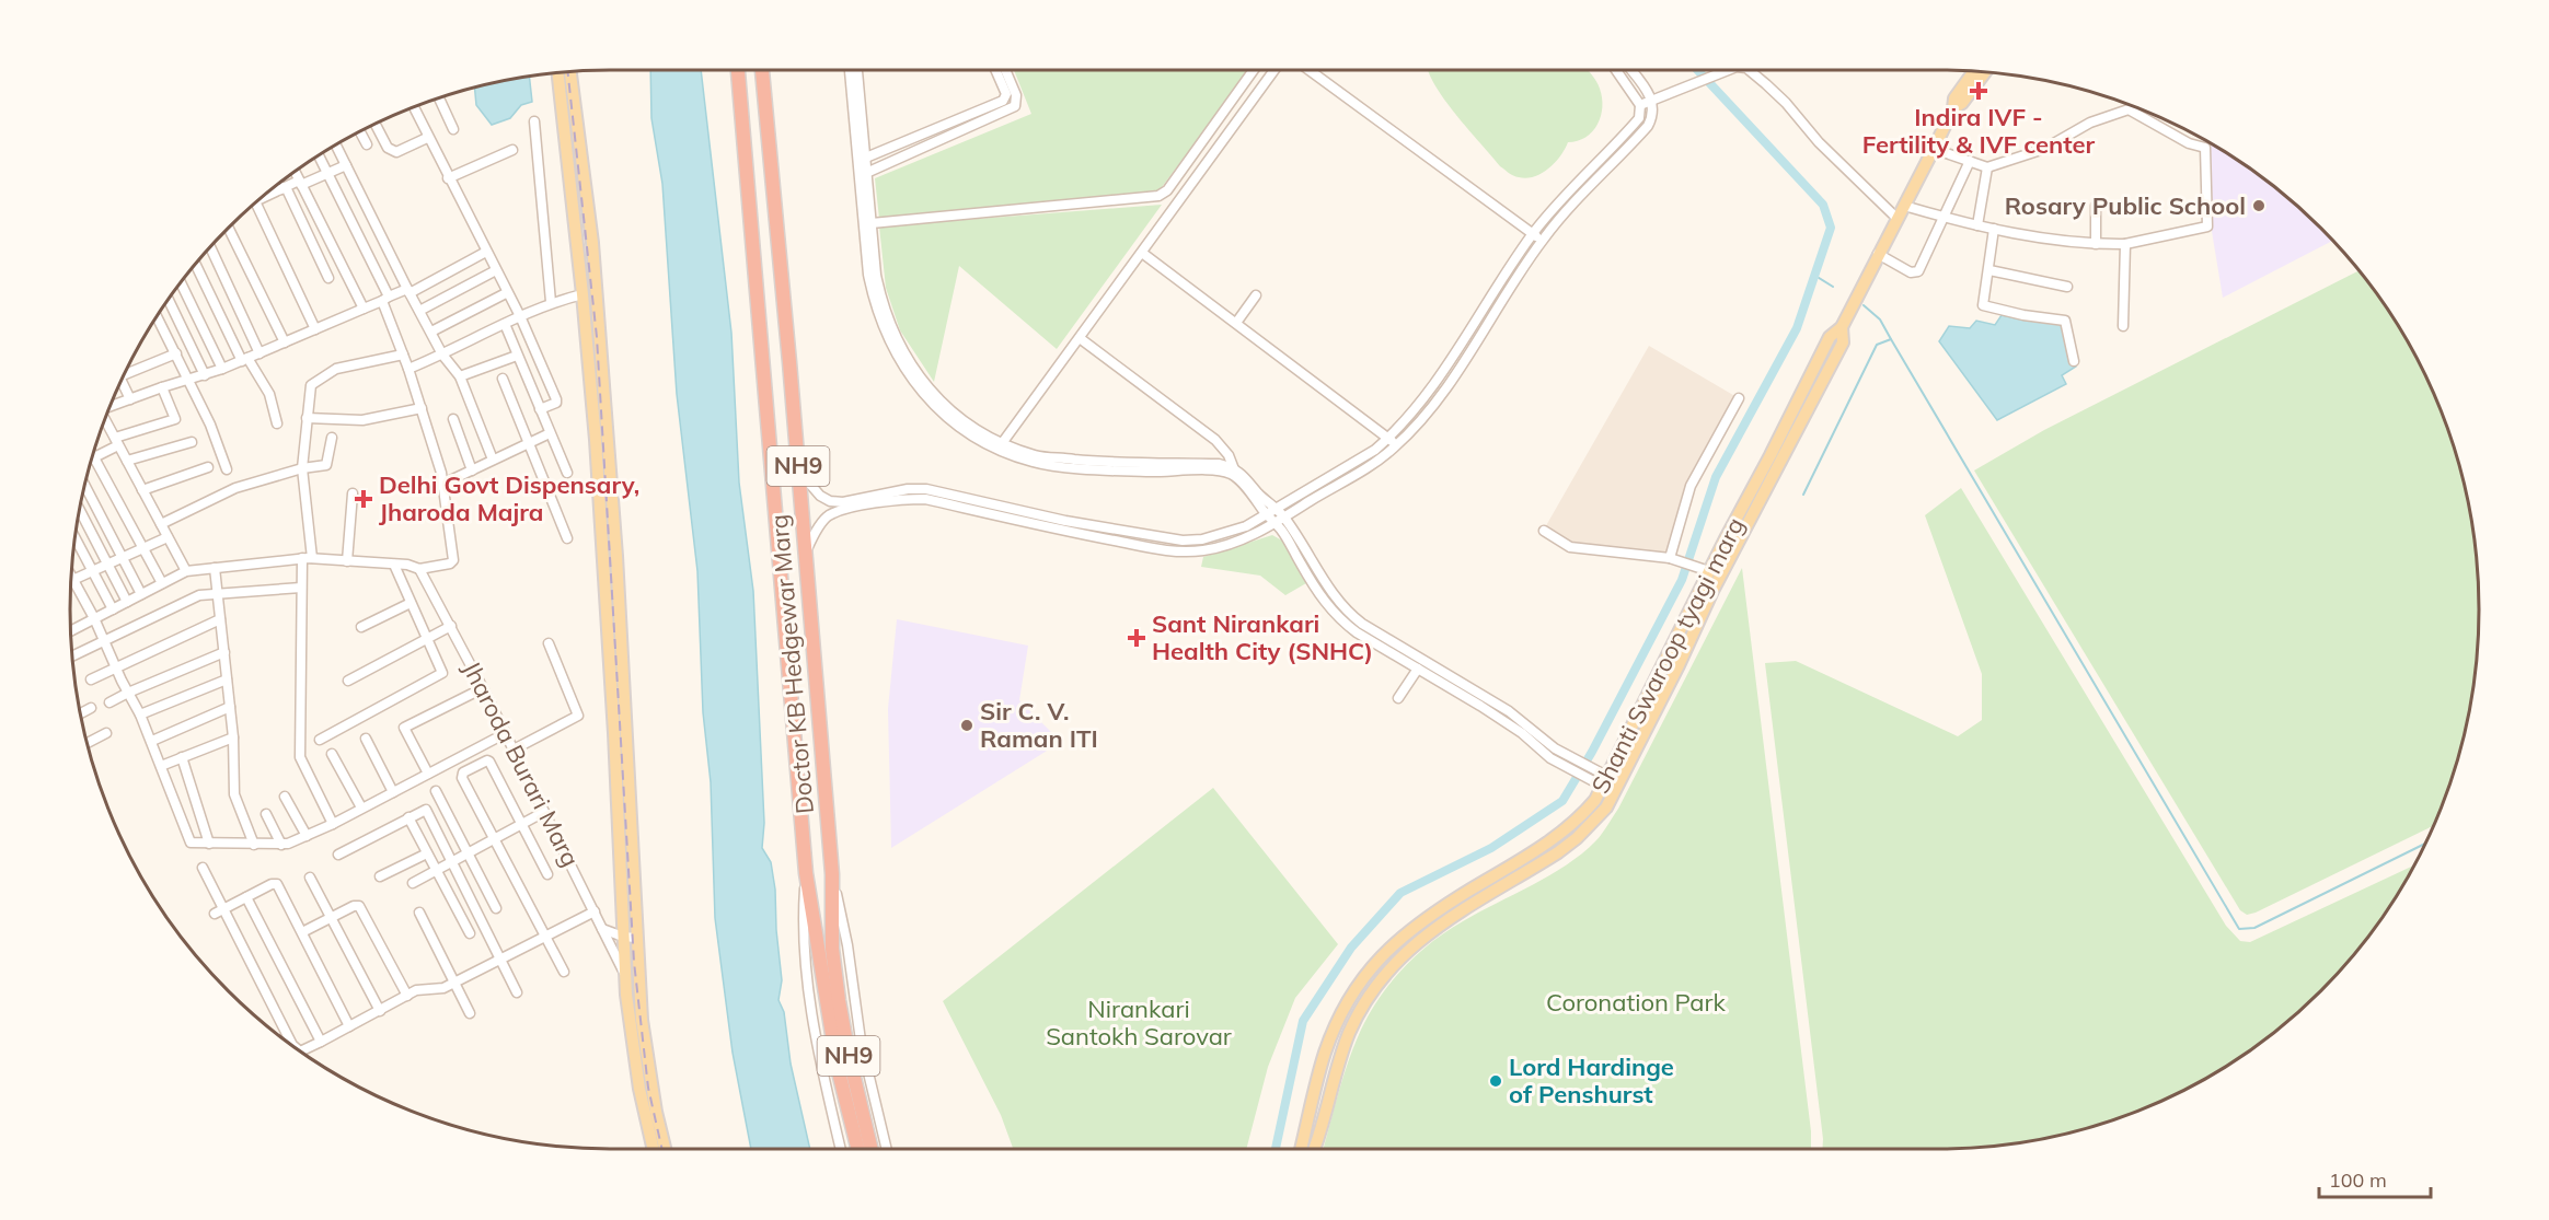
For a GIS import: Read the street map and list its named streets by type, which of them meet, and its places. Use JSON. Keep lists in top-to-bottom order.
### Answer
{
  "streets": {
    "highway": ["NH9", "Doctor KB Hedgewar Marg"],
    "main road": ["Shanti Swaroop tyagi marg"],
    "street": ["Jharoda Burari Marg"]
  },
  "crossings": [
    ["NH9", "Doctor KB Hedgewar Marg"]
  ],
  "parks": ["Coronation Park", "Nirankari Santokh Sarovar"],
  "places": {
    "health": ["Indira IVF - Fertility & IVF center", "Delhi Govt Dispensary, Jharoda Majra", "Sant Nirankari Health City (SNHC)"],
    "other": ["Rosary Public School", "Sir C. V. Raman ITI", "Lord Hardinge of Penshurst"]
  },
  "scale_bar": "100 m"
}
